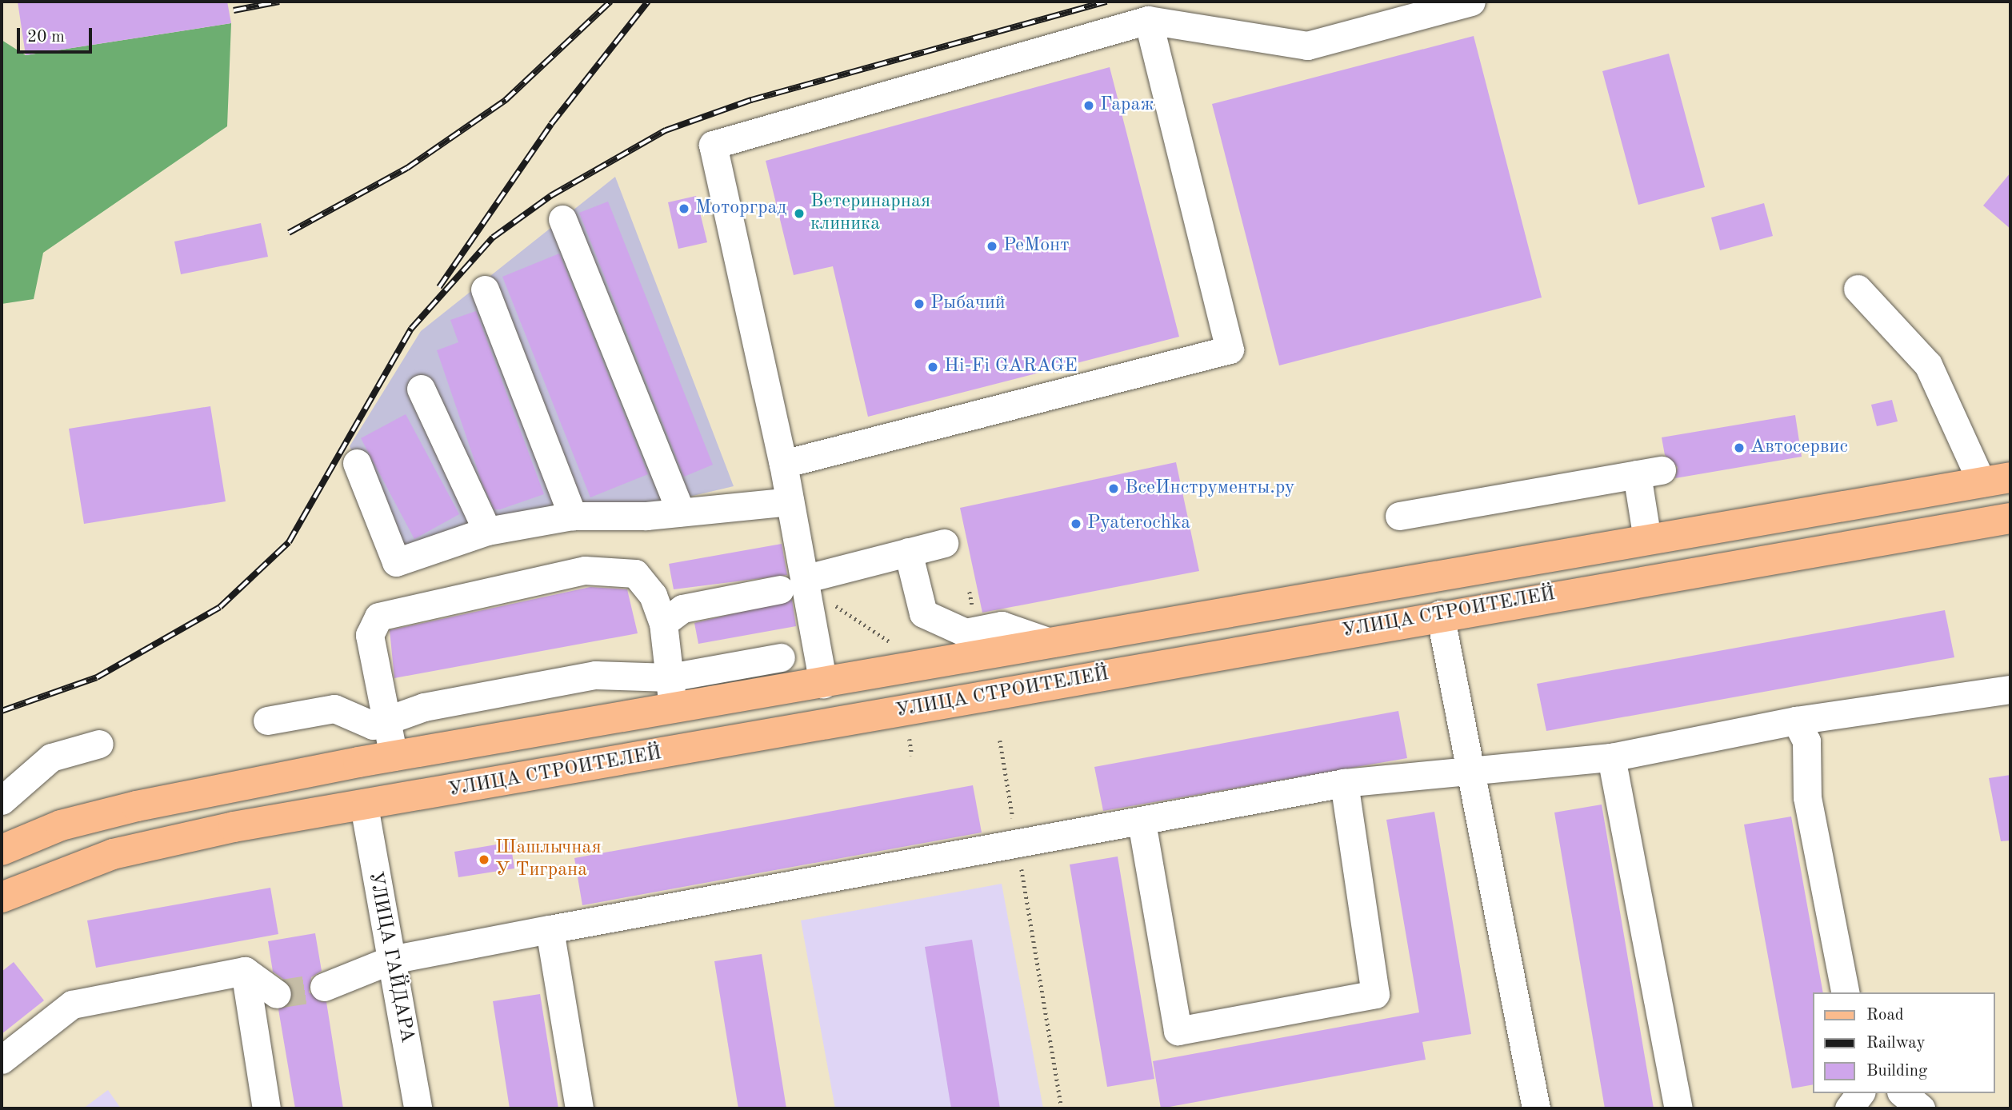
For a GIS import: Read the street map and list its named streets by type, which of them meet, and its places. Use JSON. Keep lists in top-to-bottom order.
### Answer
{
  "streets": {
    "main road": ["УЛИЦА СТРОИТЕЛЕЙ"],
    "street": ["УЛИЦА ГАЙДАРА"]
  },
  "crossings": [
    ["УЛИЦА СТРОИТЕЛЕЙ", "УЛИЦА ГАЙДАРА"]
  ],
  "places": [
    "Гараж",
    "Моторград",
    "Ветеринарная клиника",
    "РеМонт",
    "Рыбачий",
    "Hi-Fi GARAGE",
    "Автосервис",
    "ВсеИнструменты.ру",
    "Pyaterochka",
    "Шашлычная У Тиграна"
  ],
  "legend": ["Road", "Railway", "Building"],
  "scale_bar": "20 m"
}
